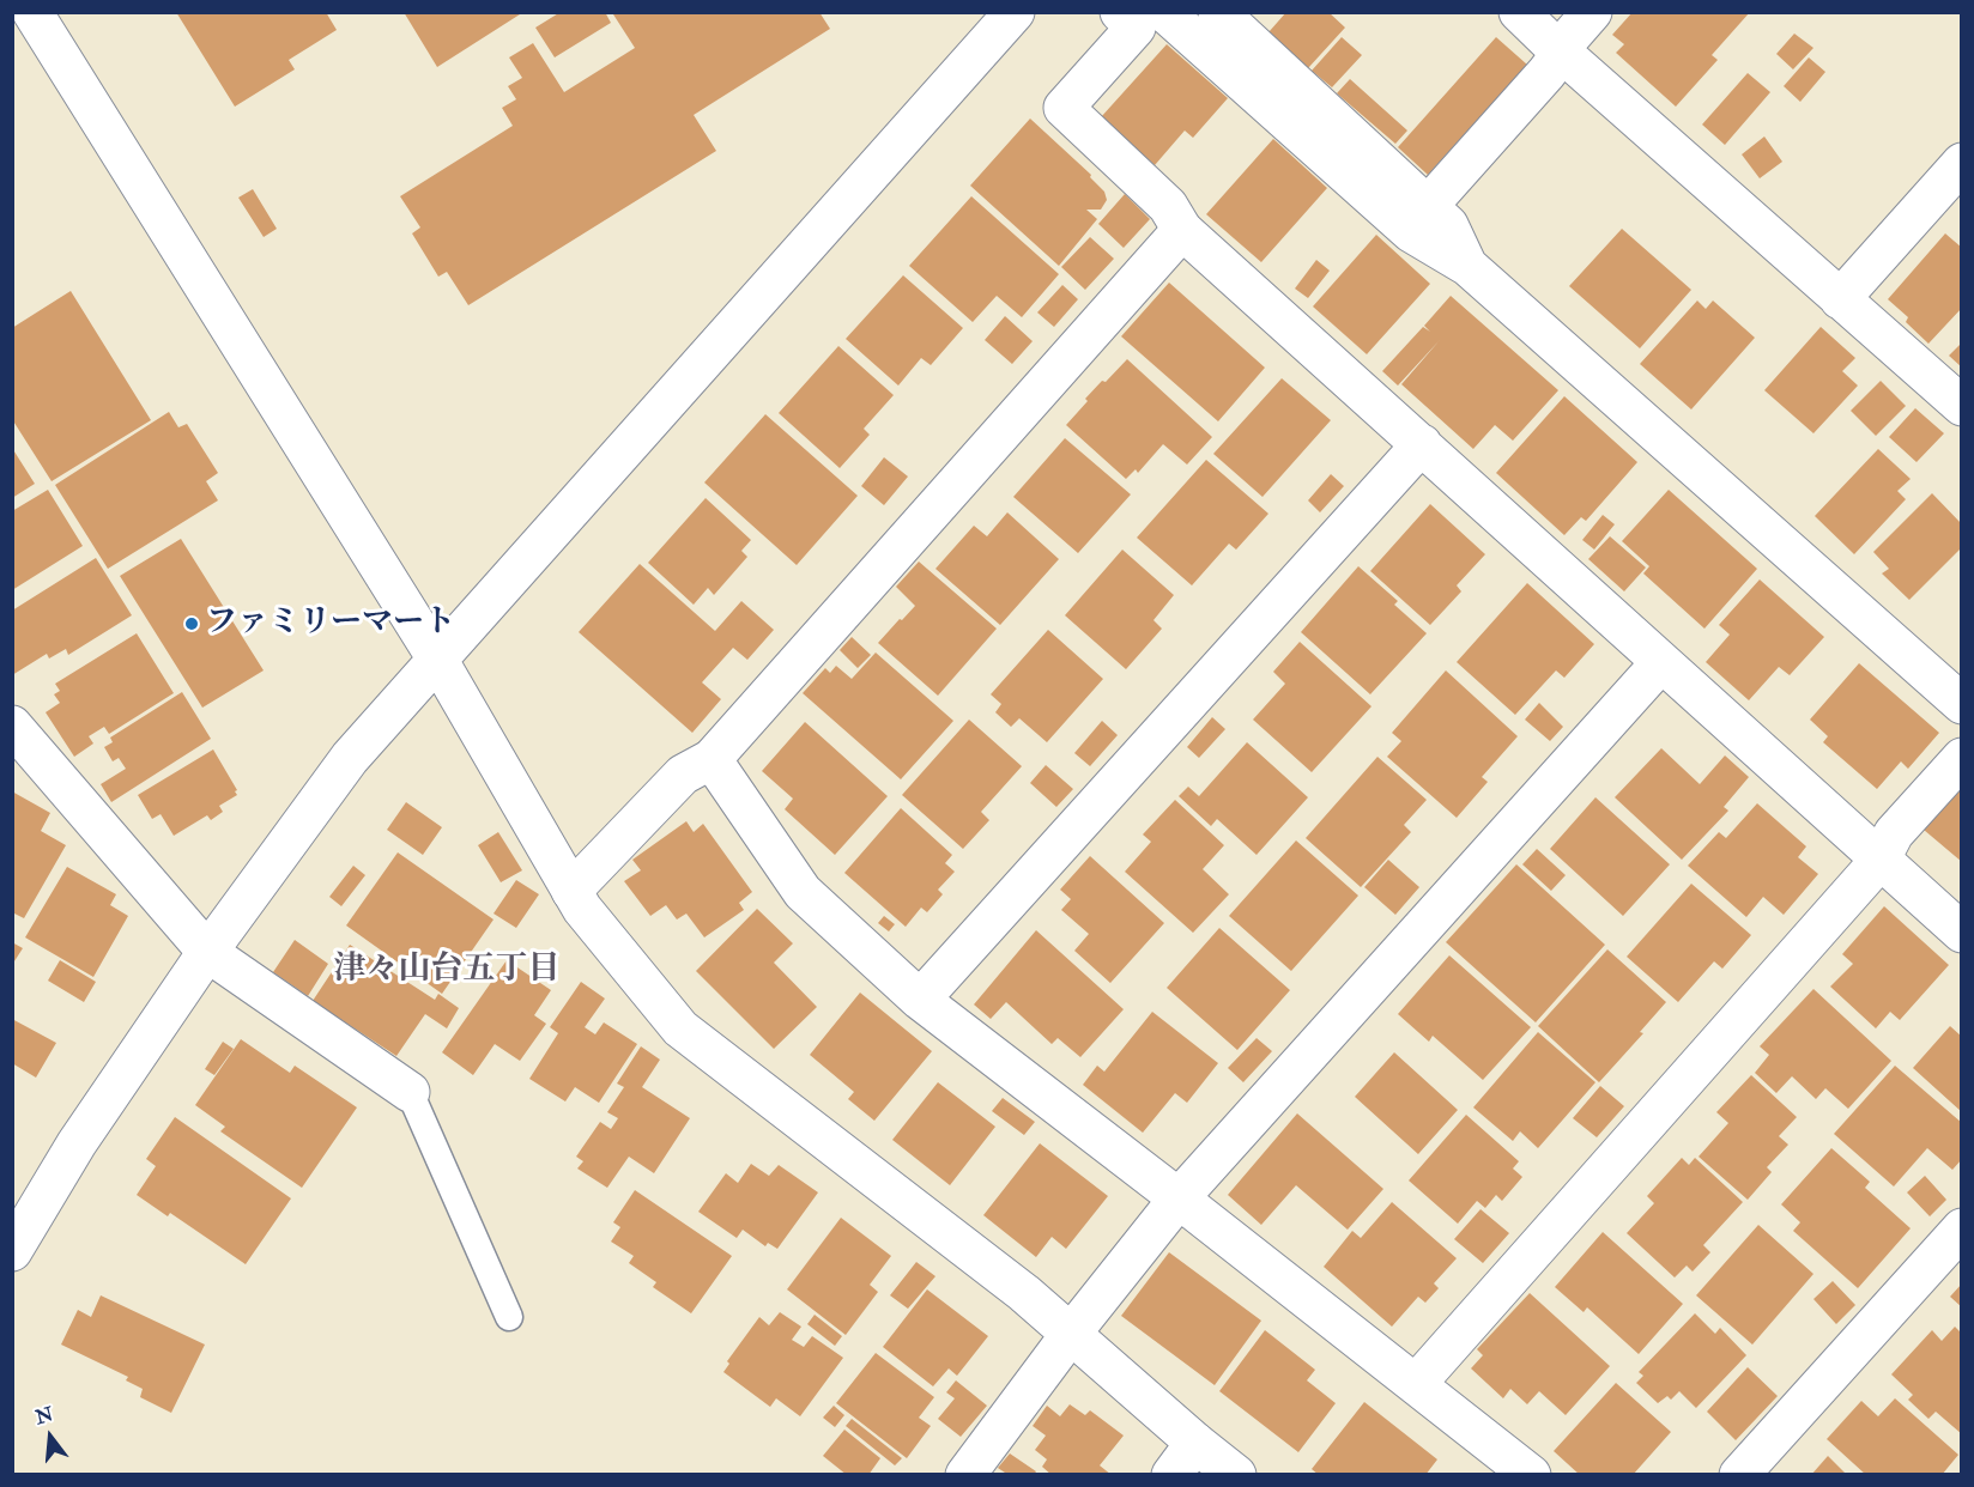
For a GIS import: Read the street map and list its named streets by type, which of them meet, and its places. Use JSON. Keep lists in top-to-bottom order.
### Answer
{
  "districts": ["津々山台五丁目"],
  "places": ["ファミリーマート"],
  "north": "top"
}
